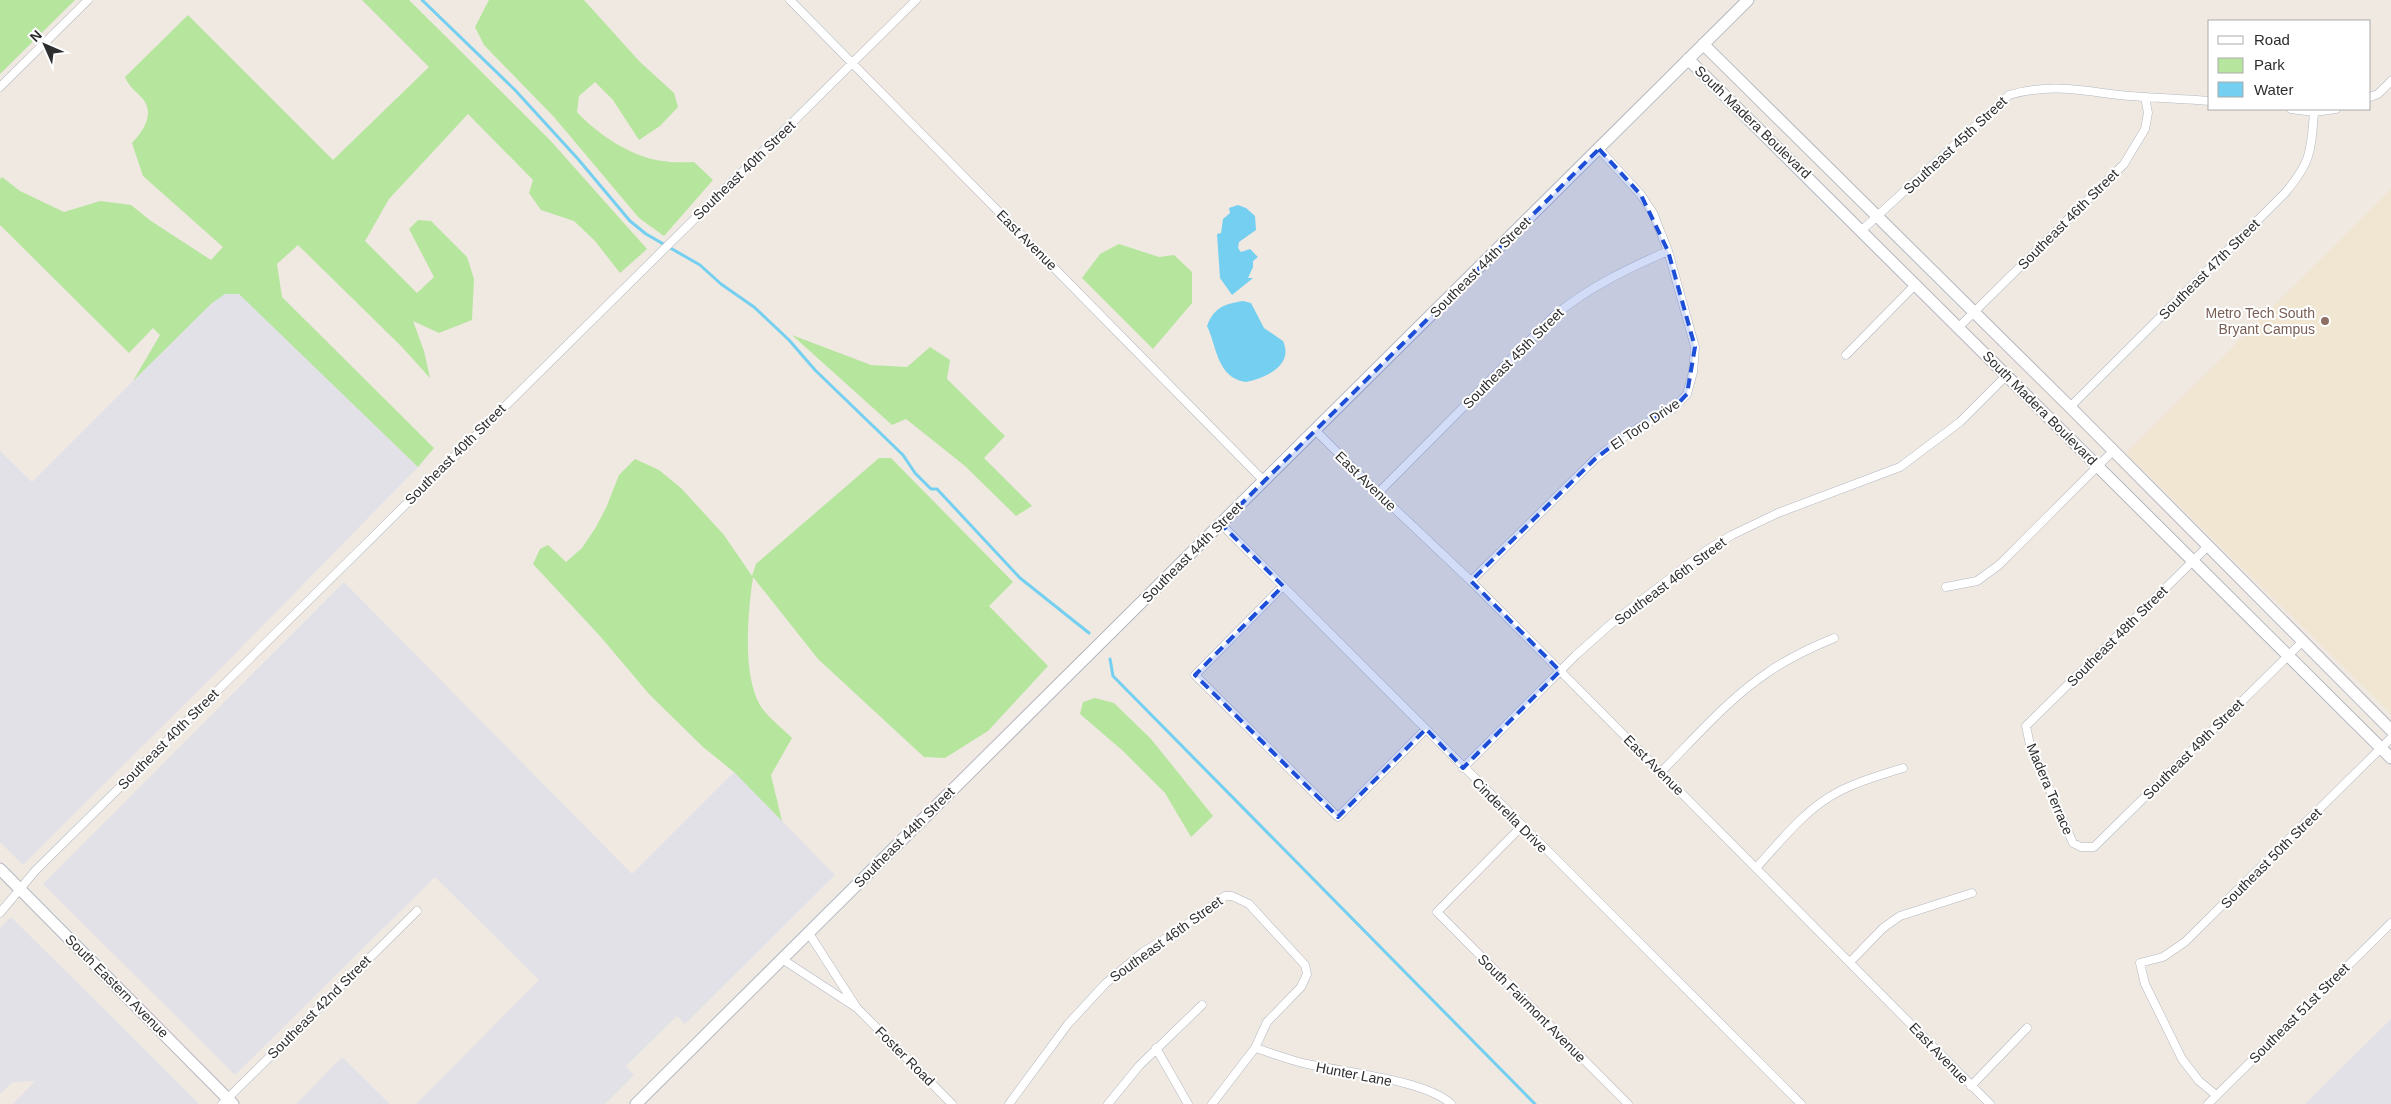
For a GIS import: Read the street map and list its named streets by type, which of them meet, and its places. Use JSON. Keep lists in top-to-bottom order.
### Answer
{
  "streets": {
    "street": [
      "South Madera Boulevard",
      "Southeast 45th Street",
      "Southeast 40th Street",
      "Southeast 46th Street",
      "East Avenue",
      "Southeast 44th Street",
      "Southeast 47th Street",
      "El Toro Drive",
      "Southeast 48th Street",
      "Southeast 49th Street",
      "Madera Terrace",
      "Cinderella Drive",
      "Southeast 50th Street",
      "South Eastern Avenue",
      "Southeast 42nd Street",
      "South Fairmont Avenue",
      "Southeast 51st Street",
      "Foster Road",
      "Hunter Lane"
    ]
  },
  "crossings": [
    ["South Madera Boulevard", "Southeast 45th Street"],
    ["South Madera Boulevard", "Southeast 46th Street"],
    ["South Madera Boulevard", "Southeast 44th Street"],
    ["South Madera Boulevard", "Southeast 47th Street"],
    ["South Madera Boulevard", "Southeast 48th Street"],
    ["South Madera Boulevard", "Southeast 49th Street"],
    ["South Madera Boulevard", "Southeast 50th Street"],
    ["Southeast 45th Street", "Southeast 46th Street"],
    ["Southeast 45th Street", "East Avenue"],
    ["Southeast 45th Street", "El Toro Drive"],
    ["Southeast 40th Street", "East Avenue"],
    ["Southeast 40th Street", "South Eastern Avenue"],
    ["Southeast 46th Street", "East Avenue"],
    ["Southeast 46th Street", "Cinderella Drive"],
    ["Southeast 46th Street", "Hunter Lane"],
    ["East Avenue", "Southeast 44th Street"],
    ["East Avenue", "El Toro Drive"],
    ["Southeast 44th Street", "El Toro Drive"],
    ["Southeast 44th Street", "Cinderella Drive"],
    ["Southeast 44th Street", "Foster Road"],
    ["Southeast 48th Street", "Madera Terrace"],
    ["Southeast 49th Street", "Madera Terrace"],
    ["Cinderella Drive", "South Fairmont Avenue"],
    ["Southeast 50th Street", "Southeast 51st Street"],
    ["South Eastern Avenue", "Southeast 42nd Street"]
  ],
  "places": ["Metro Tech South Bryant Campus"],
  "legend": ["Road", "Park", "Water"],
  "north": "top left"
}
